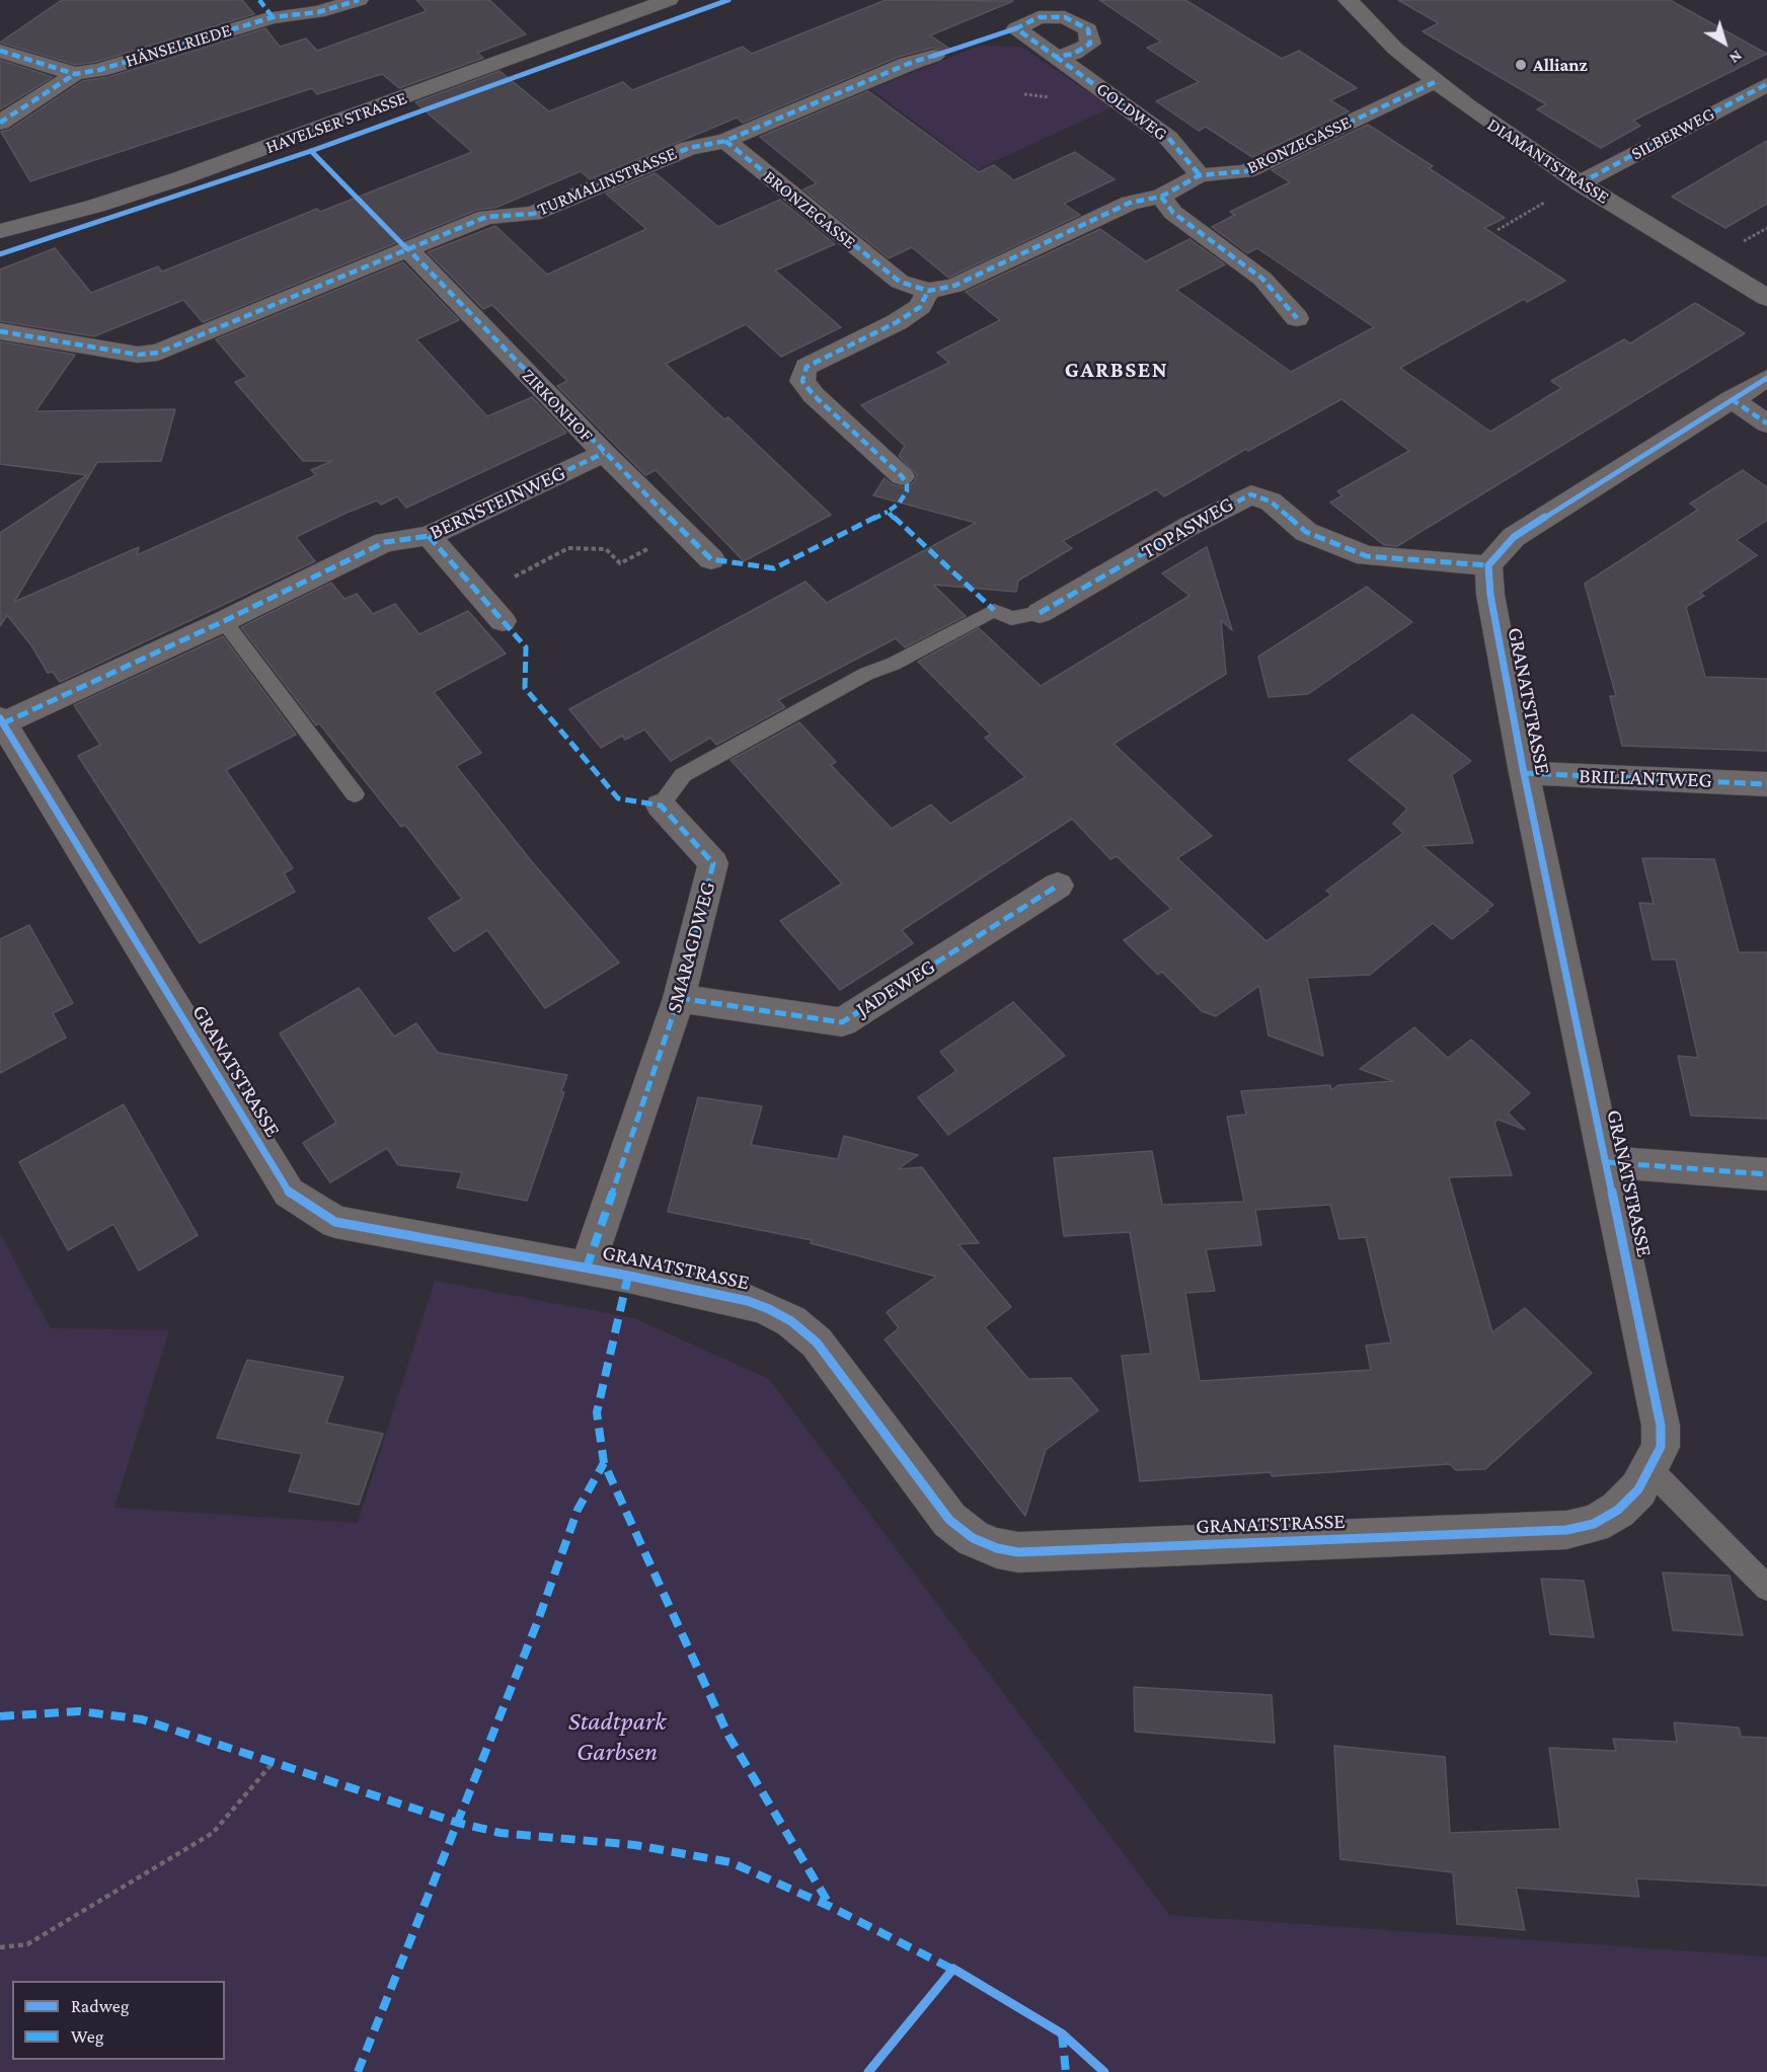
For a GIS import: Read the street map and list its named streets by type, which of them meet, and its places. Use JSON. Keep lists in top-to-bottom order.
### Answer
{
  "streets": {
    "street": [
      "HÄNSELRIEDE",
      "GOLDWEG",
      "HAVELSER STRASSE",
      "SILBERWEG",
      "BRONZEGASSE",
      "DIAMANTSTRASSE",
      "TURMALINSTRASSE",
      "ZIRKONHOF",
      "BERNSTEINWEG",
      "TOPASWEG",
      "GRANATSTRASSE",
      "BRILLANTWEG",
      "SMARAGDWEG",
      "JADEWEG"
    ]
  },
  "crossings": [
    ["GOLDWEG", "BRONZEGASSE"],
    ["SILBERWEG", "DIAMANTSTRASSE"],
    ["BRONZEGASSE", "DIAMANTSTRASSE"],
    ["BRONZEGASSE", "TURMALINSTRASSE"],
    ["TURMALINSTRASSE", "ZIRKONHOF"],
    ["ZIRKONHOF", "BERNSTEINWEG"],
    ["BERNSTEINWEG", "GRANATSTRASSE"],
    ["TOPASWEG", "GRANATSTRASSE"],
    ["TOPASWEG", "SMARAGDWEG"],
    ["GRANATSTRASSE", "BRILLANTWEG"],
    ["GRANATSTRASSE", "SMARAGDWEG"],
    ["SMARAGDWEG", "JADEWEG"]
  ],
  "districts": ["GARBSEN"],
  "parks": ["Stadtpark Garbsen"],
  "places": ["Allianz"],
  "legend": ["Radweg", "Weg"],
  "north": "bottom right"
}
